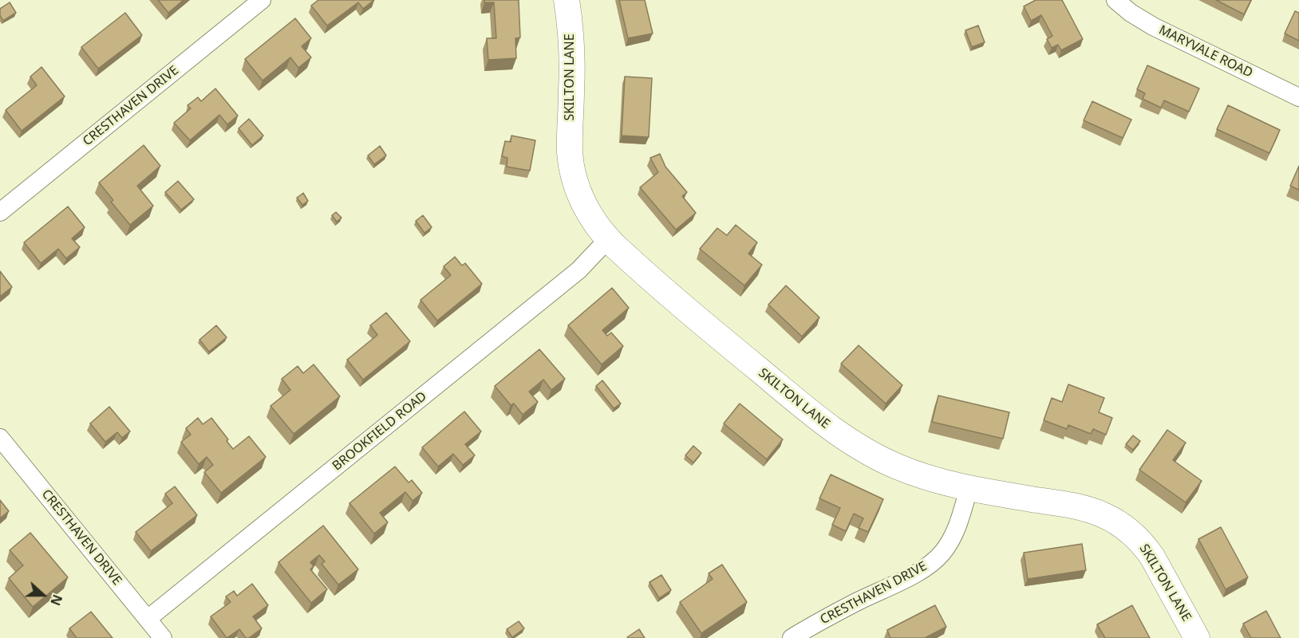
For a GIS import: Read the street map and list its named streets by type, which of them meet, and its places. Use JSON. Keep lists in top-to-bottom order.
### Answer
{
  "streets": {
    "street": [
      "MARYVALE ROAD",
      "SKILTON LANE",
      "CRESTHAVEN DRIVE",
      "BROOKFIELD ROAD"
    ]
  },
  "crossings": [
    ["SKILTON LANE", "CRESTHAVEN DRIVE"],
    ["SKILTON LANE", "BROOKFIELD ROAD"],
    ["CRESTHAVEN DRIVE", "BROOKFIELD ROAD"]
  ],
  "north": "right"
}
